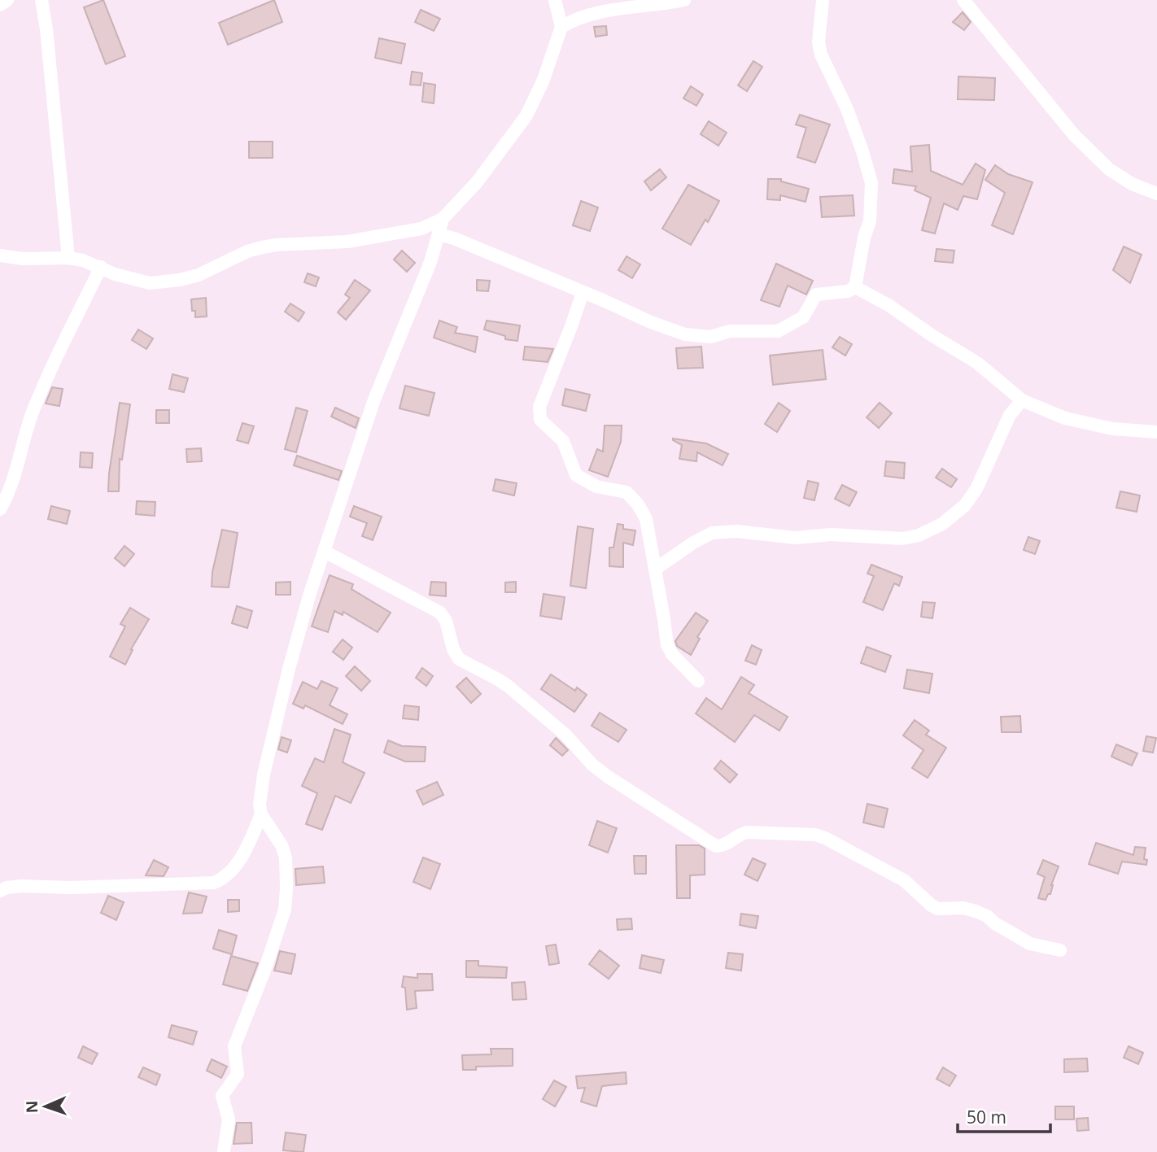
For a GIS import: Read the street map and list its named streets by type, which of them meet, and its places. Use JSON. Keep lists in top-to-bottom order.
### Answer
{
  "scale_bar": "50 m",
  "north": "left"
}
